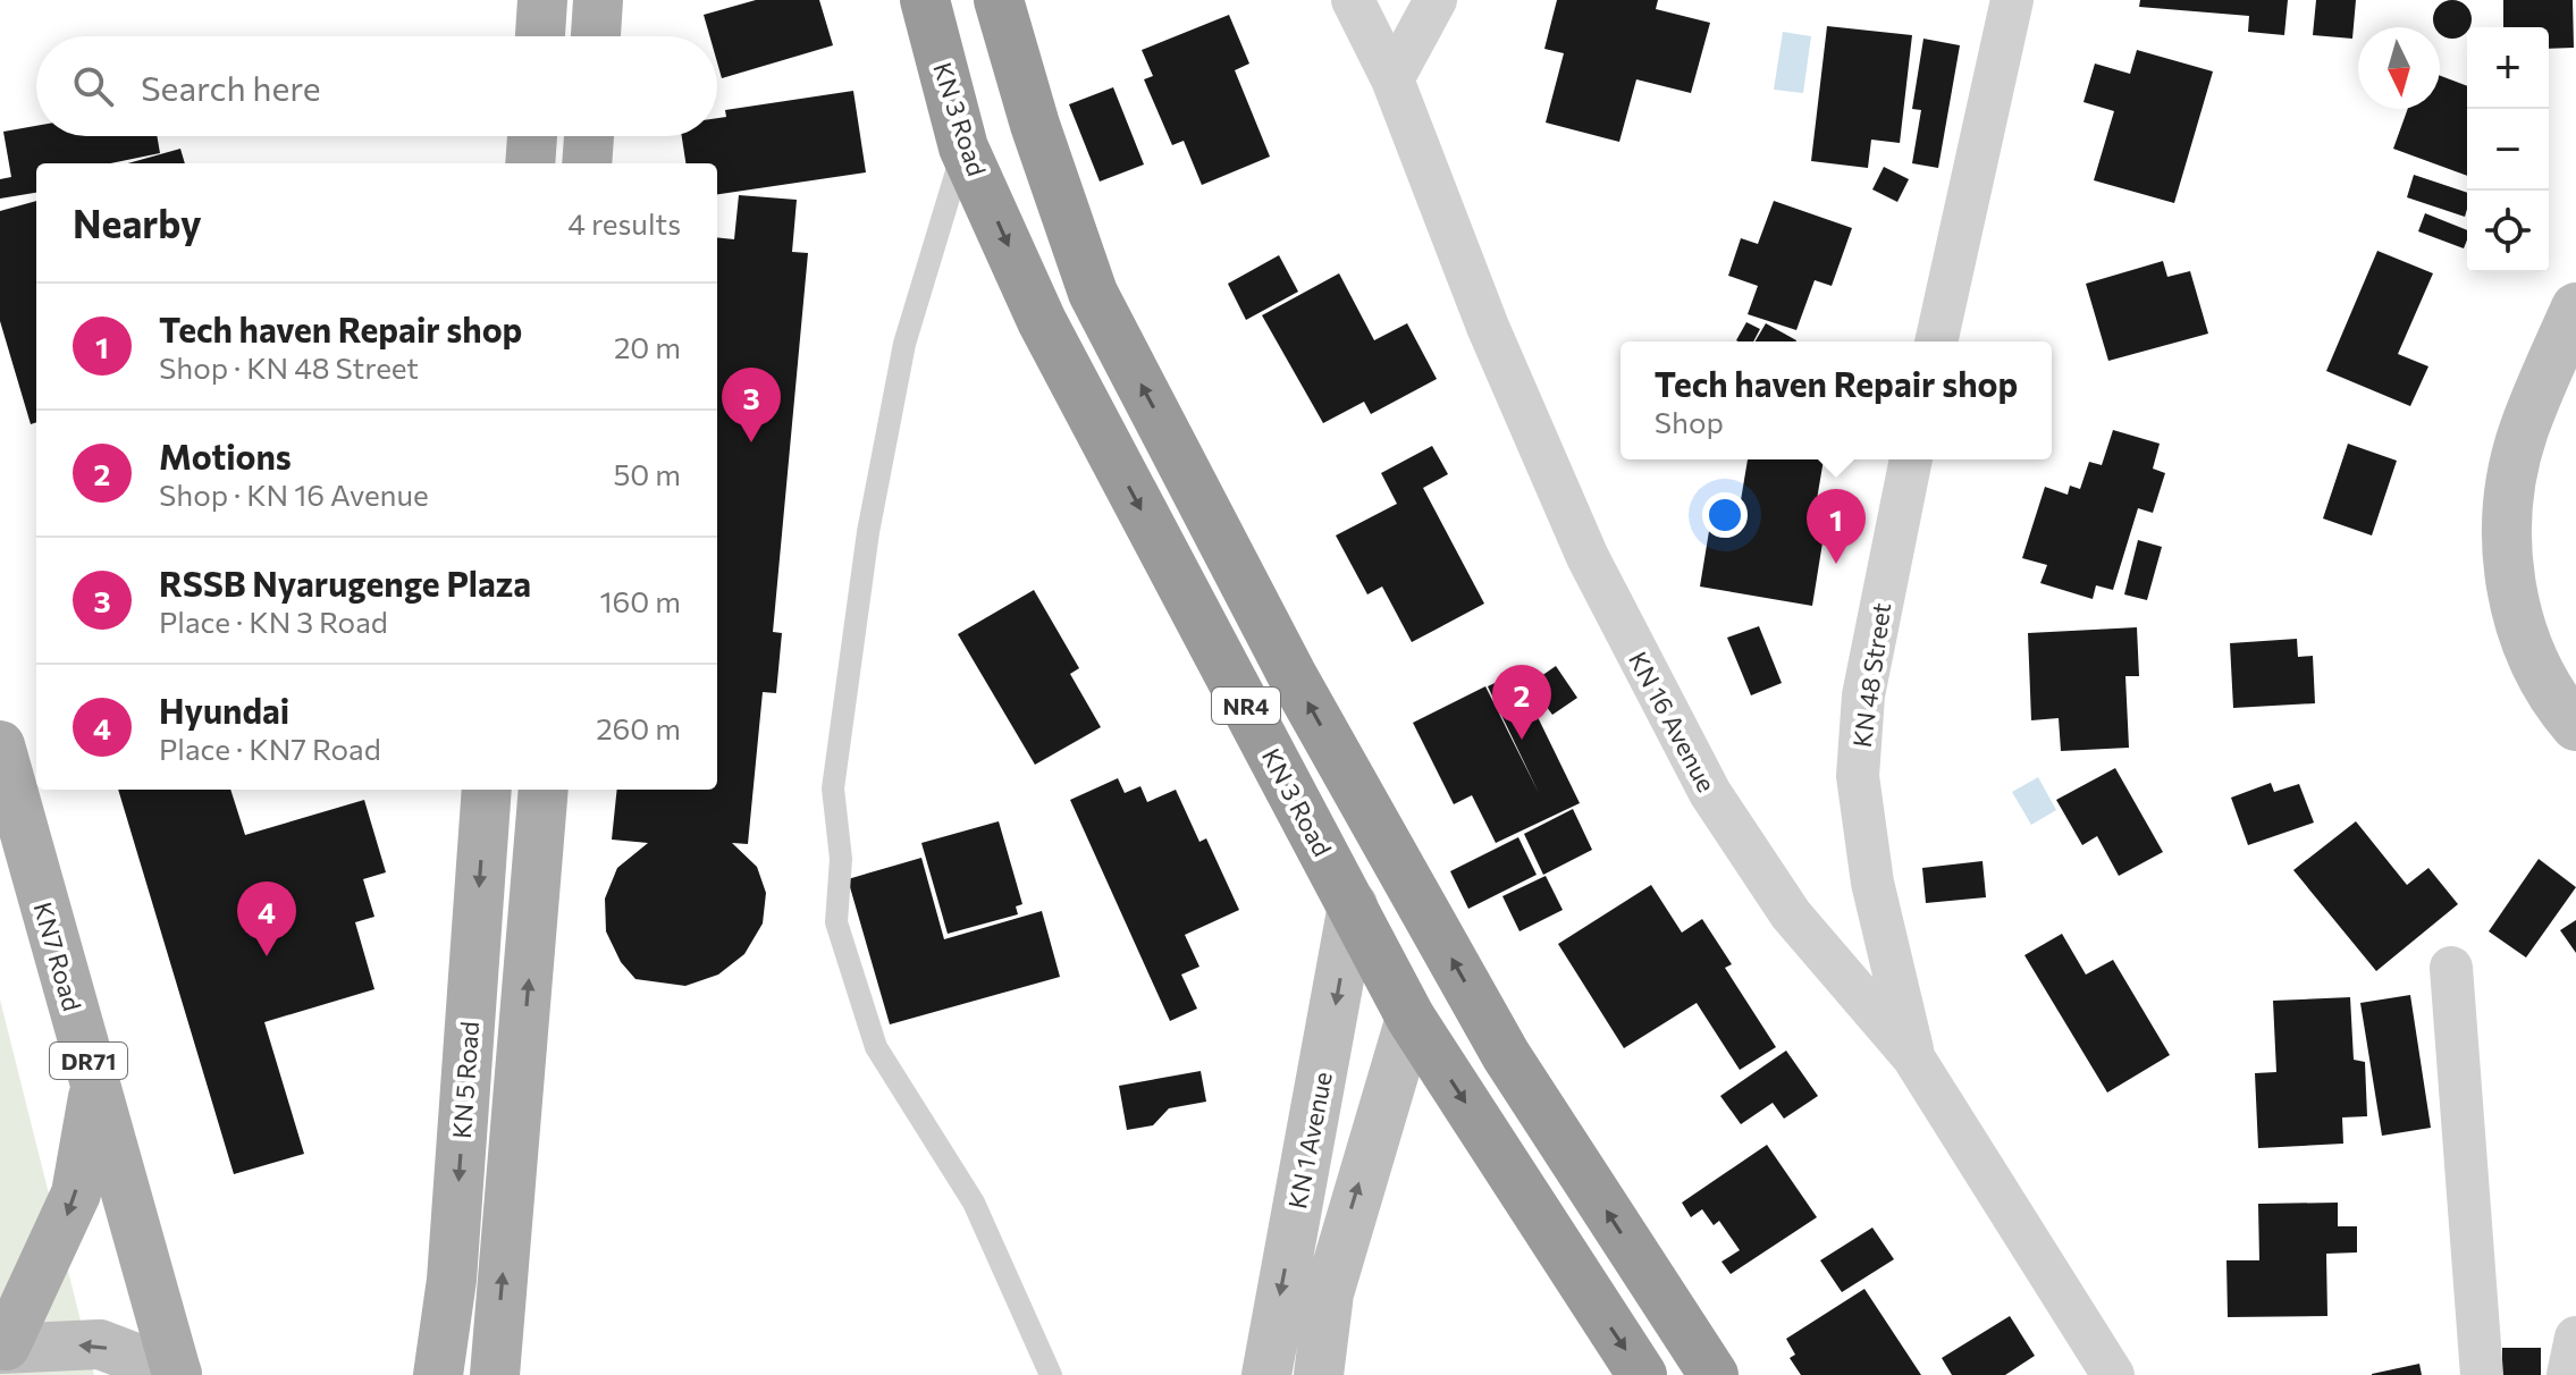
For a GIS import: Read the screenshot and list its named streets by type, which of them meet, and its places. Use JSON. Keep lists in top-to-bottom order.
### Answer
{
  "streets": {
    "highway": ["KN 3 Road", "NR4"],
    "main road": ["KN7 Road", "DR71", "KN 5 Road"],
    "street": ["KN 48 Street", "KN 16 Avenue", "KN 1 Avenue"]
  },
  "crossings": [
    ["KN 3 Road", "KN 1 Avenue"],
    ["KN 48 Street", "KN 16 Avenue"]
  ],
  "north": "bottom",
  "page": {
    "map_buttons": ["+", "−"],
    "search": "Search here",
    "heading": ["Nearby", "4 results"],
    "list": [
      {
        "mark": "1",
        "name": "Tech haven Repair shop",
        "note": "Shop · KN 48 Street",
        "value": "20 m"
      },
      {
        "mark": "2",
        "name": "Motions",
        "note": "Shop · KN 16 Avenue",
        "value": "50 m"
      },
      {
        "mark": "3",
        "name": "RSSB Nyarugenge Plaza",
        "note": "Place · KN 3 Road",
        "value": "160 m"
      },
      {
        "mark": "4",
        "name": "Hyundai",
        "note": "Place · KN7 Road",
        "value": "260 m"
      }
    ],
    "popup": ["Tech haven Repair shop", "Shop"],
    "pins": [
      "3",
      "1",
      "2",
      "4"
    ]
  }
}
